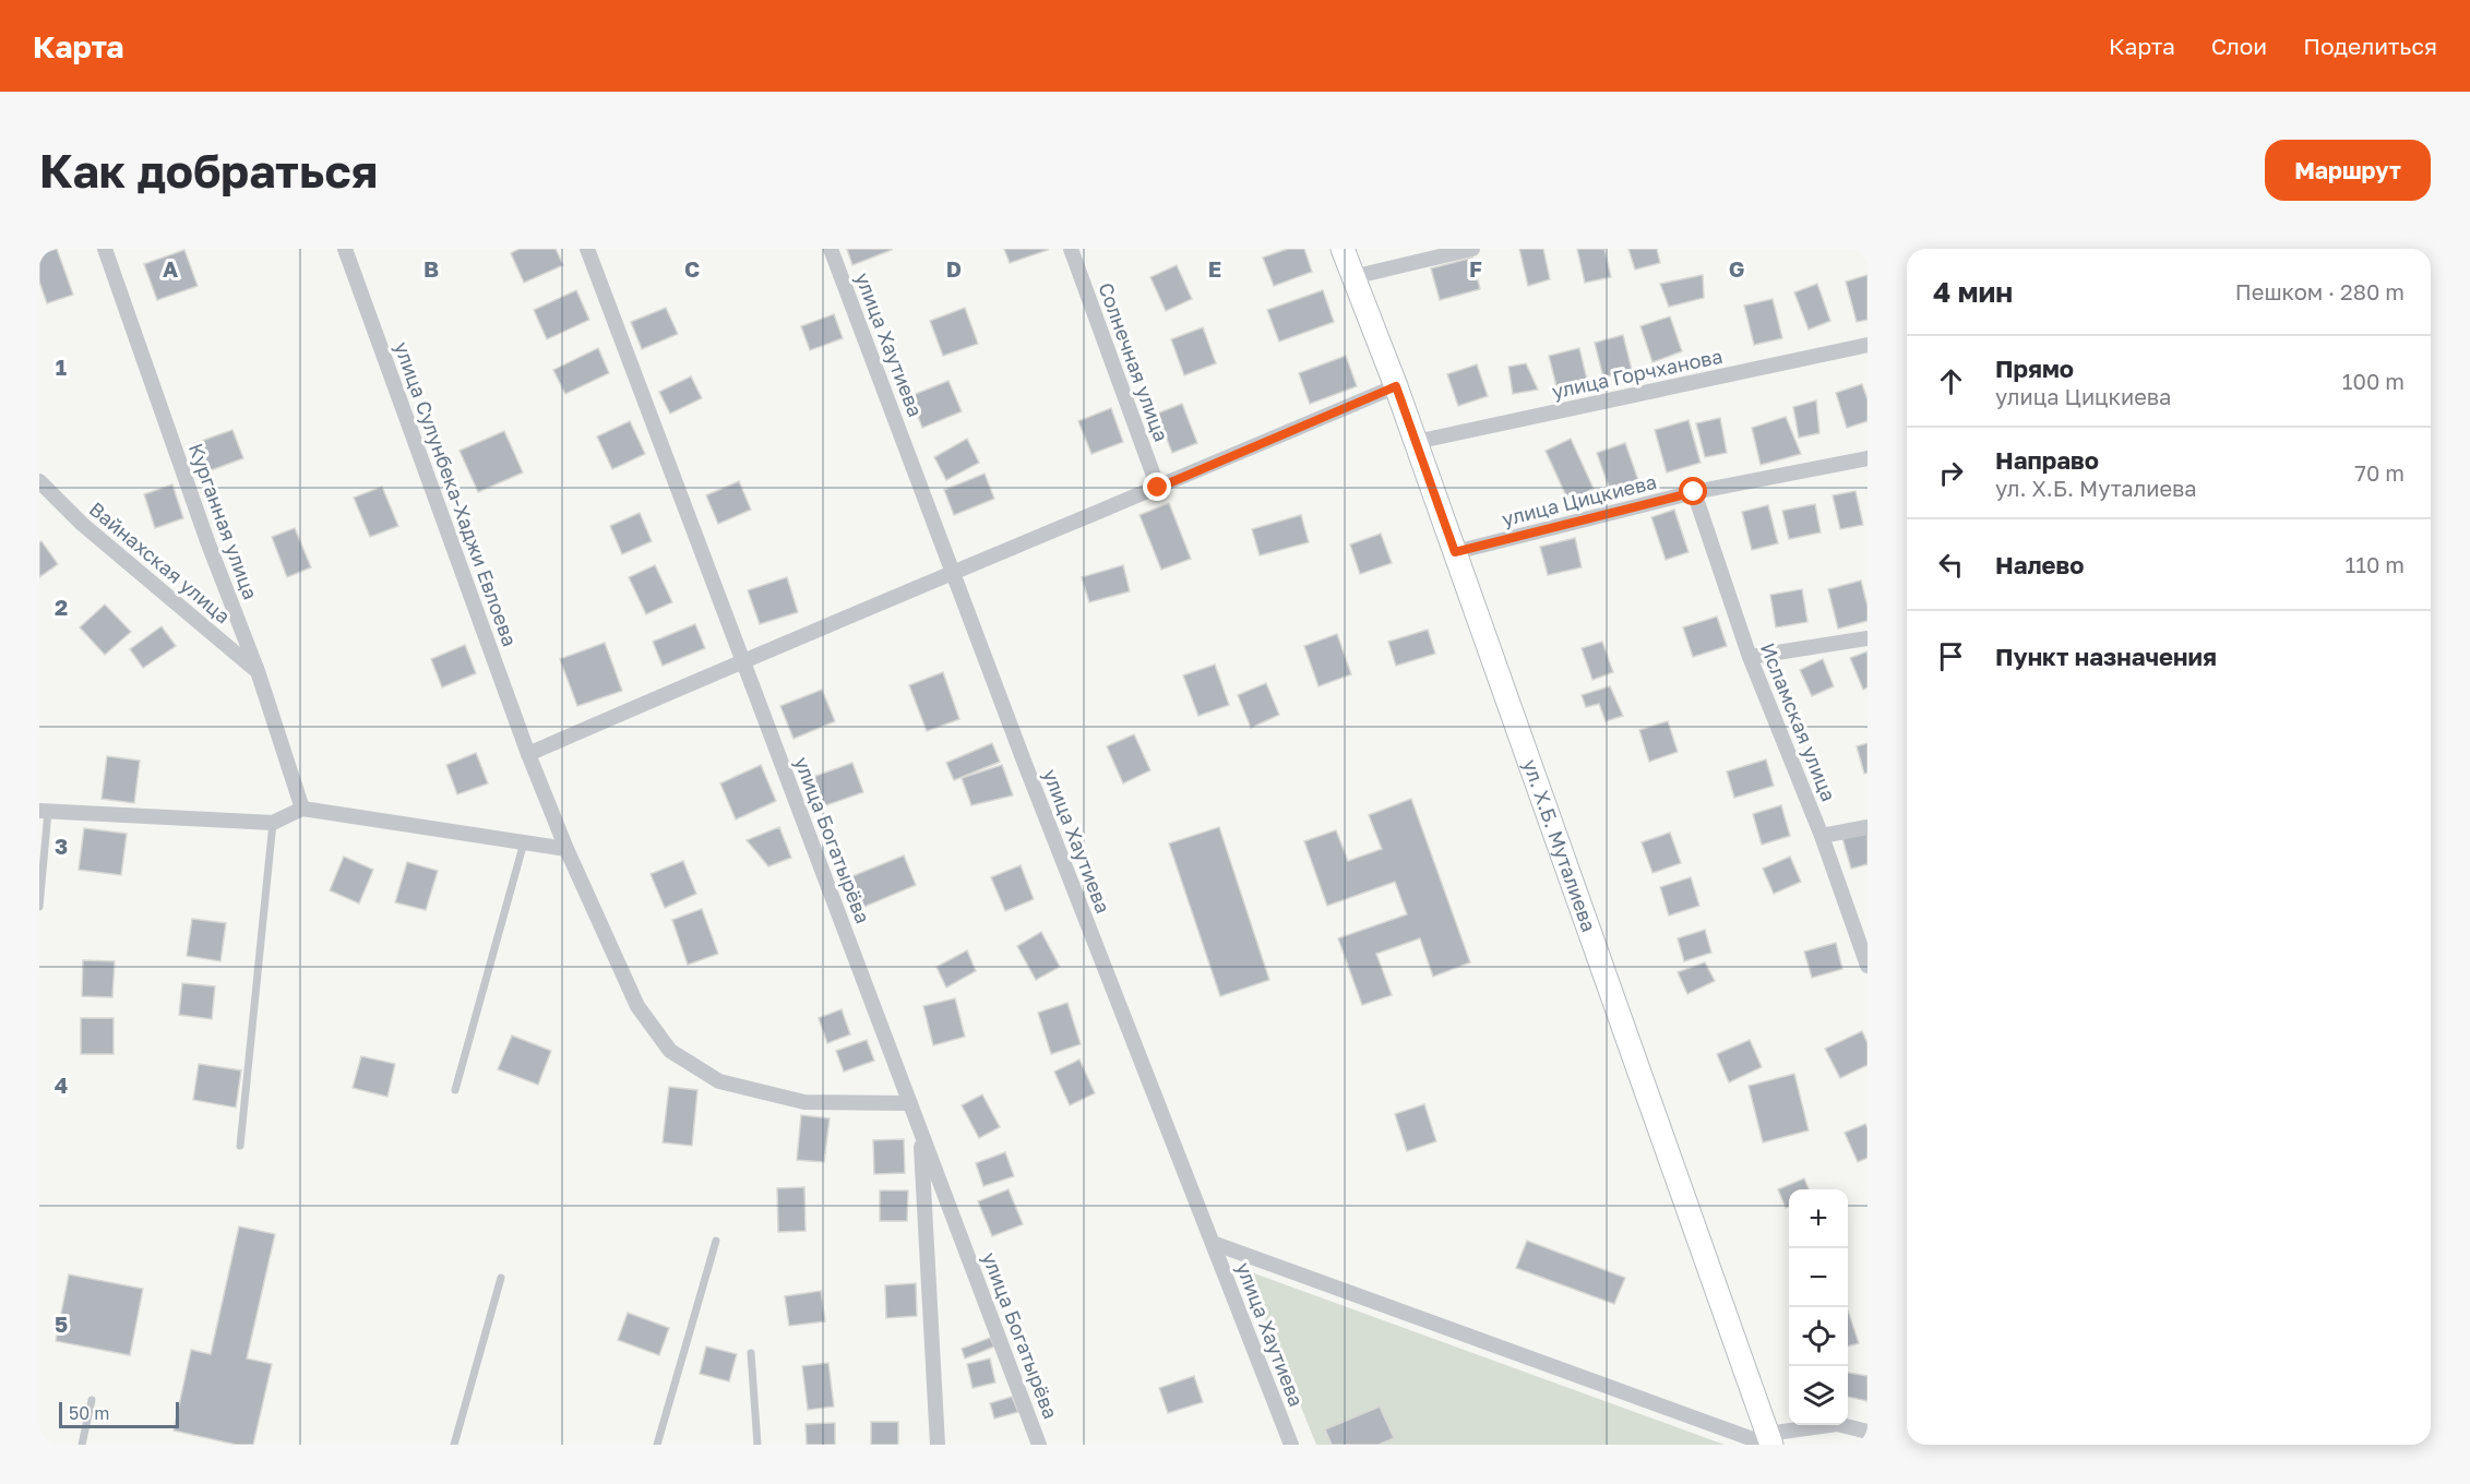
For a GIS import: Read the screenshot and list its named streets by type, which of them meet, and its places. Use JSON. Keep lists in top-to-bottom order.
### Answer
{
  "streets": {
    "main road": ["ул. Х.Б. Муталиева"],
    "street": [
      "улица Хаутиева",
      "Солнечная улица",
      "улица Горчханова",
      "улица Сулунбека-Хаджи Евлоева",
      "улица Цицкиева",
      "Курганная улица",
      "Вайнахская улица",
      "Исламская улица",
      "улица Богатырёва"
    ]
  },
  "crossings": [
    ["улица Горчханова", "ул. Х.Б. Муталиева"],
    ["улица Сулунбека-Хаджи Евлоева", "улица Богатырёва"],
    ["улица Цицкиева", "Исламская улица"],
    ["улица Цицкиева", "ул. Х.Б. Муталиева"],
    ["Курганная улица", "Вайнахская улица"]
  ],
  "scale_bar": "50 m",
  "page": {
    "header": "Карта",
    "nav": ["Карта", "Слои", "Поделиться"],
    "buttons": "Маршрут",
    "title": "Как добраться",
    "heading": ["4 мин", "Пешком · 280 m"],
    "list": [
      ["Прямо", "улица Цицкиева", "100 m"],
      ["Направо", "ул. Х.Б. Муталиева", "70 m"],
      ["Налево", "110 m"],
      "Пункт назначения"
    ],
    "map_buttons": ["+", "−"],
    "scale": "50 m"
  },
  "grid": {
    "columns": [
      "A",
      "B",
      "C",
      "D",
      "E",
      "F",
      "G"
    ],
    "rows": [
      "1",
      "2",
      "3",
      "4",
      "5"
    ]
  }
}
